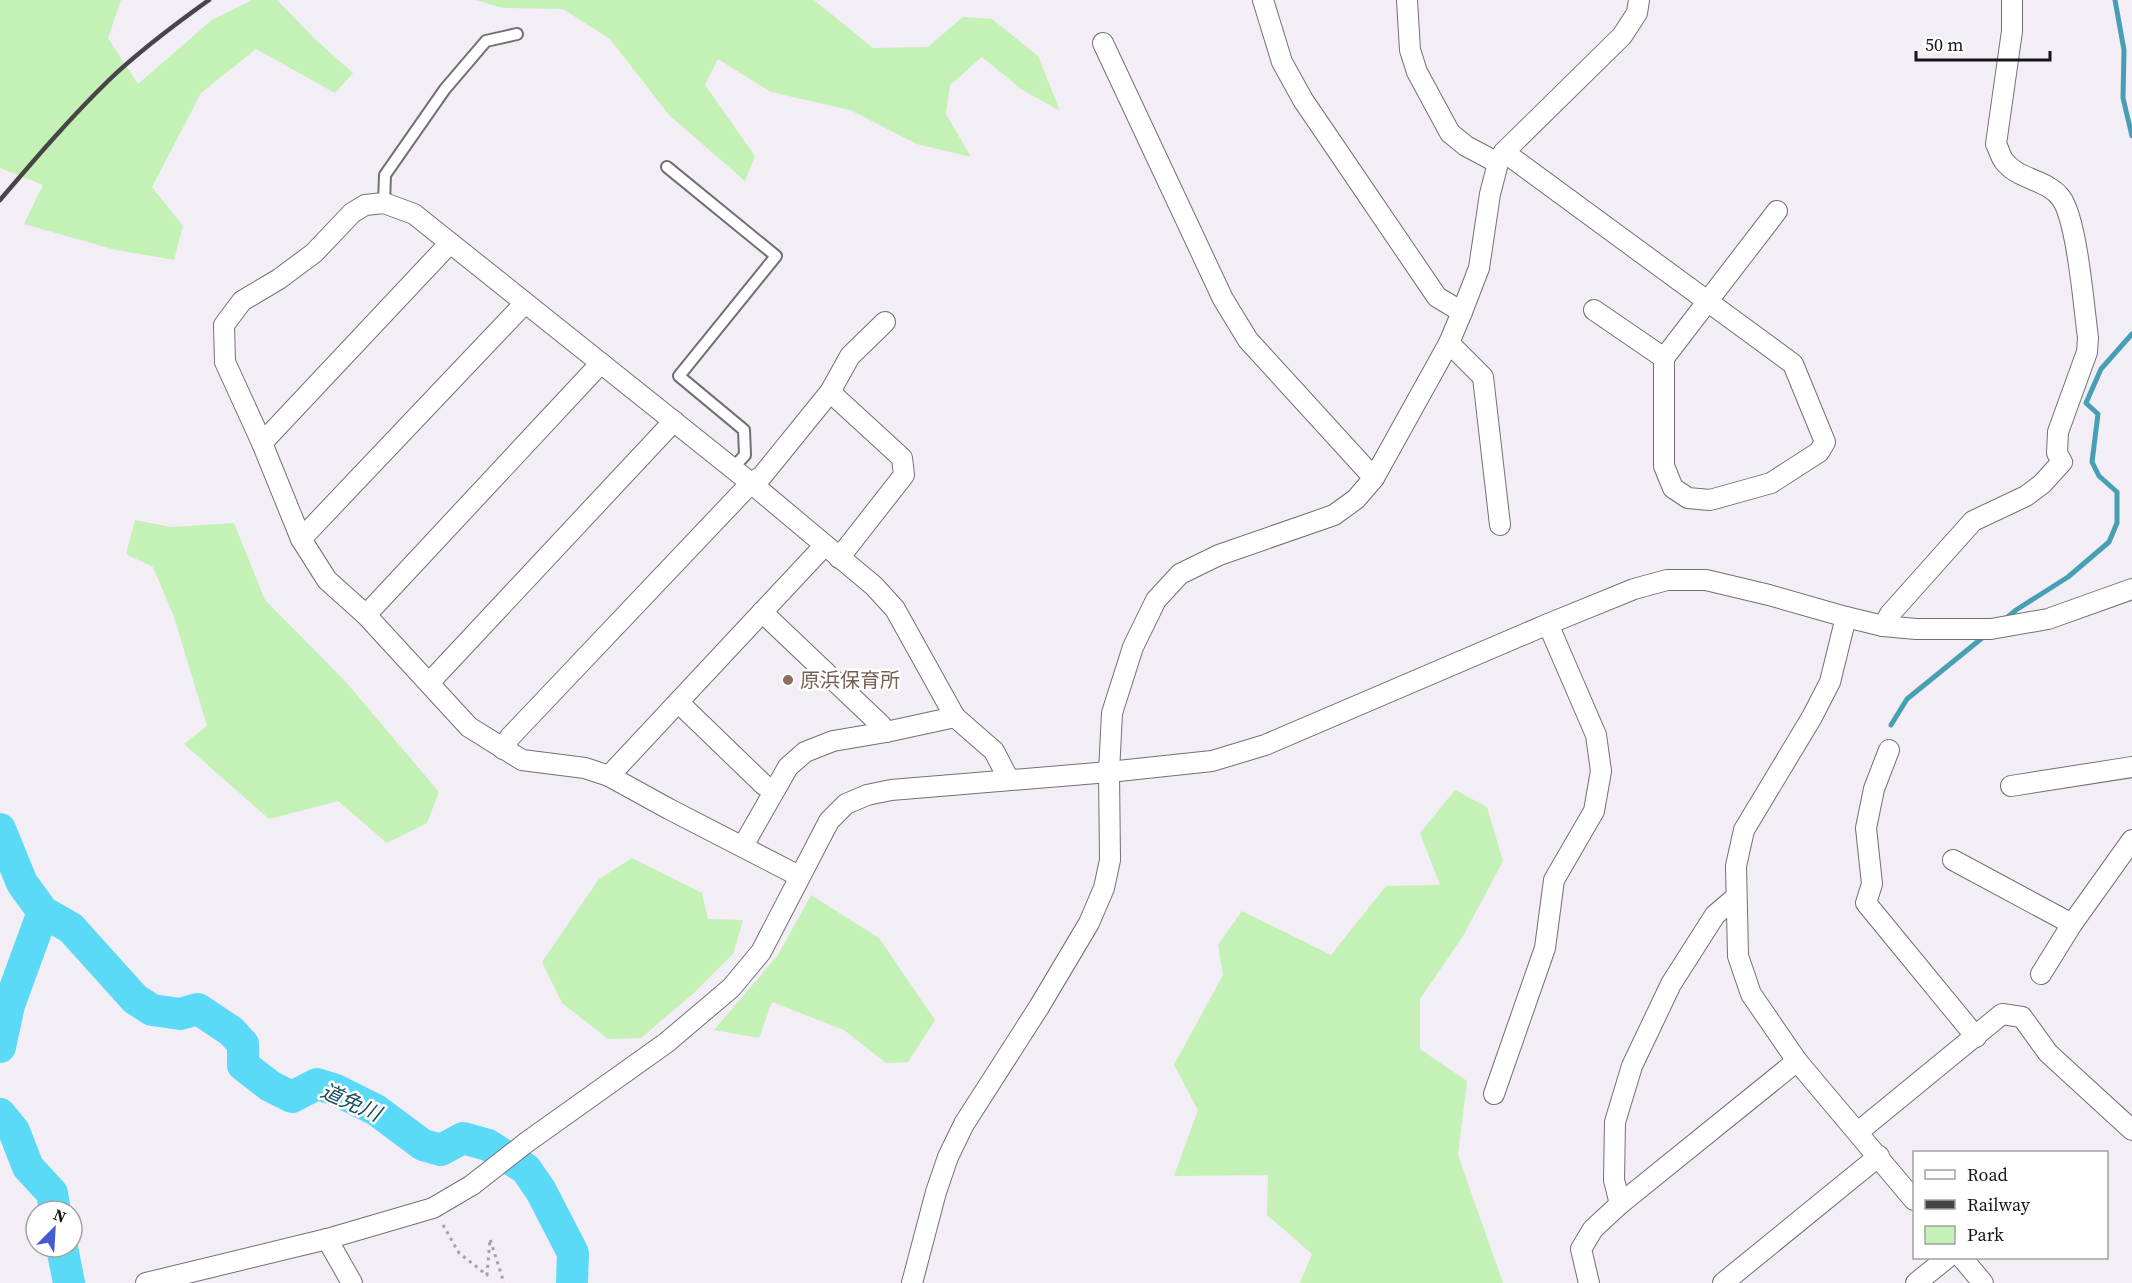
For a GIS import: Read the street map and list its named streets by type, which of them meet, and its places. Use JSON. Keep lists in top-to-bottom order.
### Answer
{
  "water": ["道免川"],
  "places": ["原浜保育所"],
  "legend": ["Road", "Railway", "Park"],
  "scale_bar": "50 m",
  "north": "top right"
}
